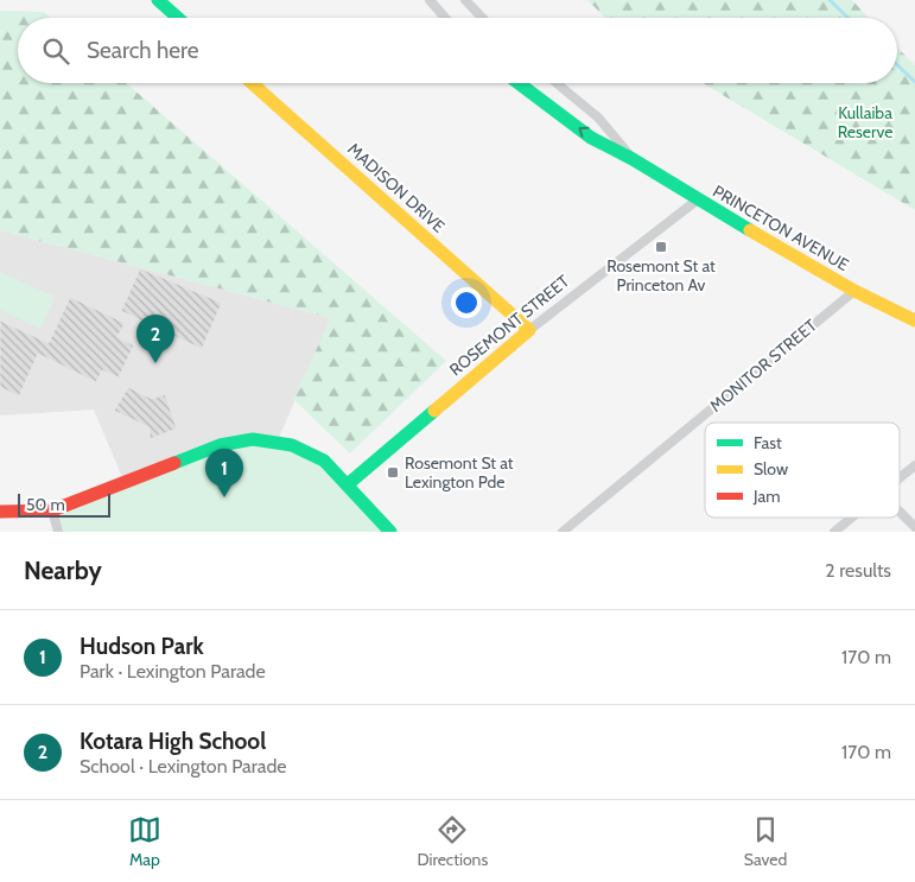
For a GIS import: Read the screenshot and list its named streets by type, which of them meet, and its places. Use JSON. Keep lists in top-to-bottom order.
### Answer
{
  "streets": {
    "street": [
      "MADISON DRIVE",
      "PRINCETON AVENUE",
      "ROSEMONT STREET",
      "MONITOR STREET"
    ]
  },
  "crossings": [
    ["MADISON DRIVE", "ROSEMONT STREET"],
    ["PRINCETON AVENUE", "ROSEMONT STREET"],
    ["PRINCETON AVENUE", "MONITOR STREET"]
  ],
  "parks": ["Kullaiba Reserve"],
  "places": {
    "transit": ["Rosemont St at Princeton Av", "Rosemont St at Lexington Pde"]
  },
  "legend": ["Fast", "Slow", "Jam"],
  "scale_bar": "50 m",
  "page": {
    "search": "Search here",
    "pins": ["2", "1"],
    "scale": "50 m",
    "heading": ["Nearby", "2 results"],
    "list": [
      {
        "mark": "1",
        "name": "Hudson Park",
        "note": "Park · Lexington Parade",
        "value": "170 m"
      },
      {
        "mark": "2",
        "name": "Kotara High School",
        "note": "School · Lexington Parade",
        "value": "170 m"
      }
    ],
    "nav": ["Map", "Directions", "Saved"]
  }
}
